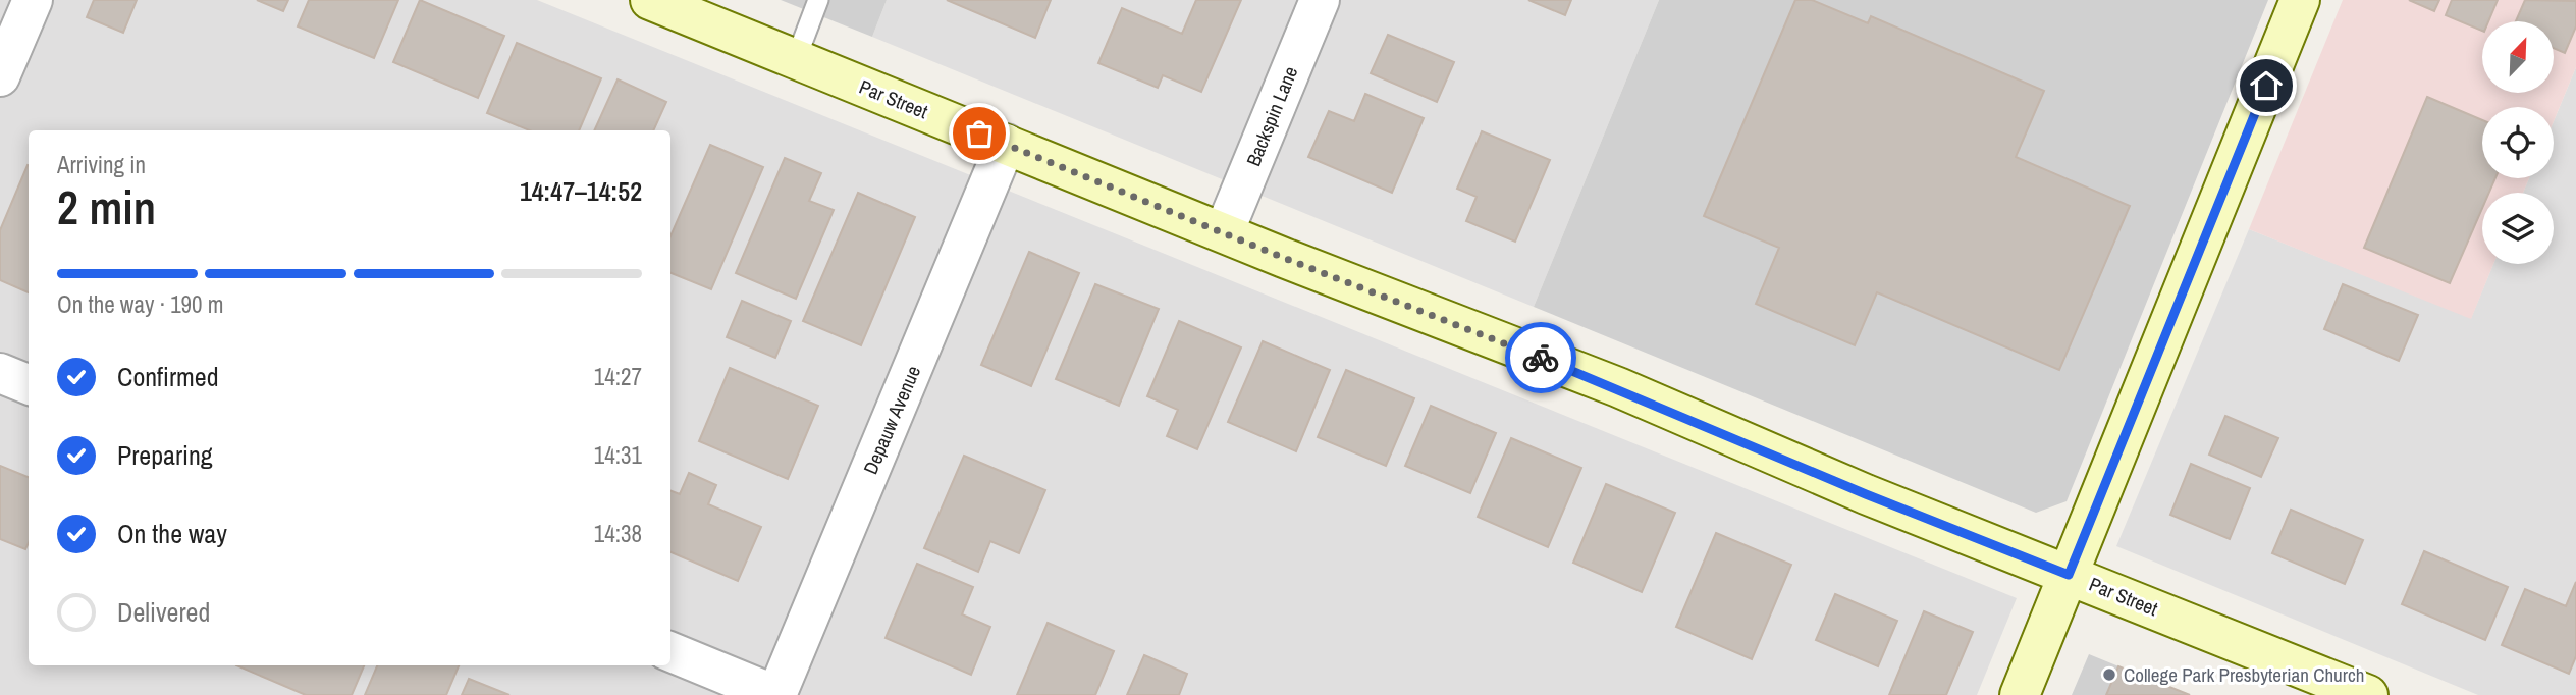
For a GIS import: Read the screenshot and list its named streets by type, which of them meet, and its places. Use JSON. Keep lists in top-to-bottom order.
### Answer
{
  "streets": {
    "street": ["Par Street", "Backspin Lane", "Depauw Avenue"]
  },
  "crossings": [
    ["Par Street", "Backspin Lane"],
    ["Par Street", "Depauw Avenue"]
  ],
  "places": ["College Park Presbyterian Church"],
  "north": "top right",
  "page": {
    "heading": ["2 min", "Arriving in", "14:47–14:52"],
    "bar": "On the way · 190 m",
    "list": [
      ["Confirmed", "14:27"],
      ["Preparing", "14:31"],
      ["On the way", "14:38"],
      "Delivered"
    ]
  }
}
